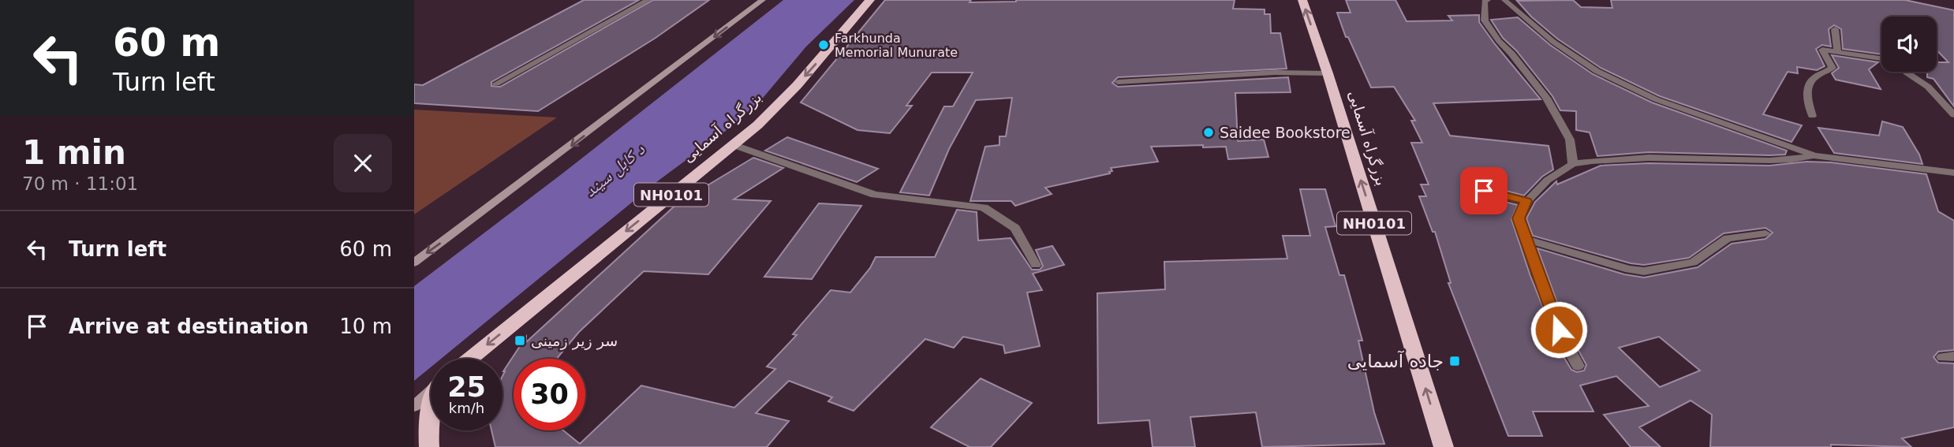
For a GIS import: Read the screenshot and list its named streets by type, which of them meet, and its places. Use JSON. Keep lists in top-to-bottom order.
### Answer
{
  "streets": {
    "highway": ["بزرگراه آسمایی", "NH0101"]
  },
  "water": ["د کابل سيند"],
  "places": {
    "other": ["Farkhunda Memorial Munurate", "Saidee Bookstore"],
    "transit": ["سر زیر زمینی", "جاده آسمایی"]
  },
  "page": {
    "turn": ["60 m", "Turn left"],
    "heading": ["1 min", "70 m · 11:01"],
    "list": [
      {
        "name": "Turn left",
        "value": "60 m"
      },
      {
        "name": "Arrive at destination",
        "value": "10 m"
      }
    ],
    "speed": "25 km/h",
    "limit": "30"
  }
}
